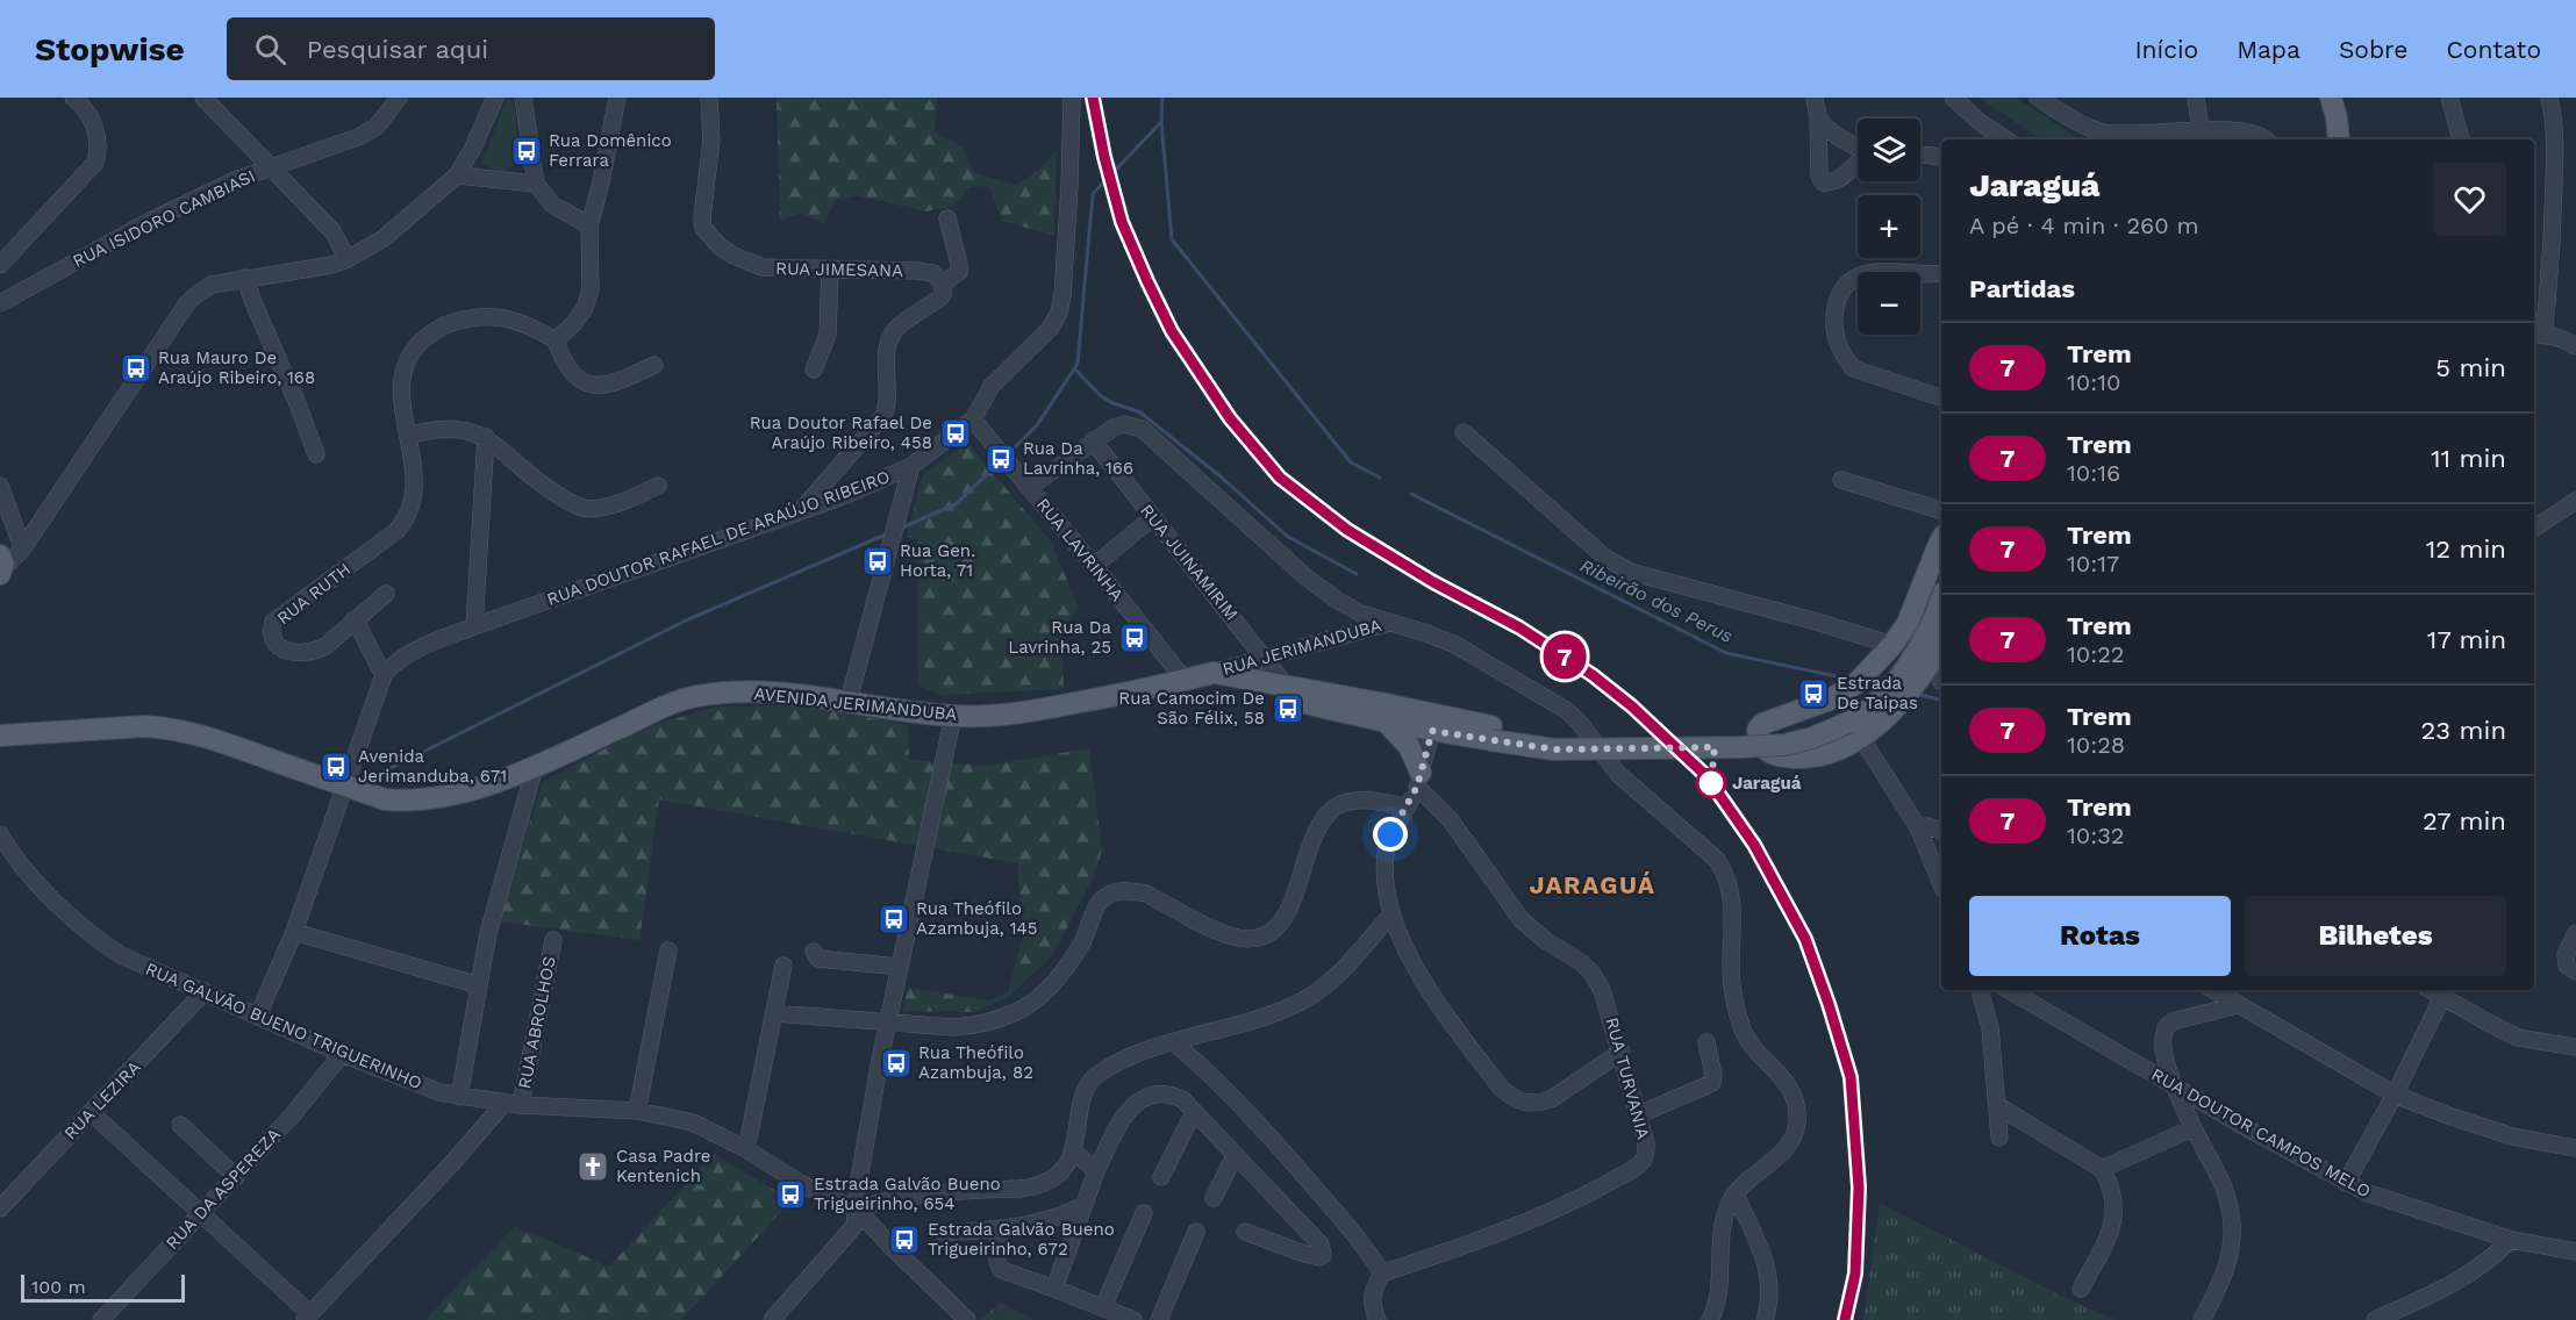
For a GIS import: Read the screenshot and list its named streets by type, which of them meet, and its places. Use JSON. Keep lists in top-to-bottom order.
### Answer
{
  "streets": {
    "main road": ["AVENIDA JERIMANDUBA"],
    "street": [
      "RUA ISIDORO CAMBIASI",
      "RUA JIMESANA",
      "RUA DOUTOR RAFAEL DE ARAÚJO RIBEIRO",
      "RUA LAVRINHA",
      "RUA JUINAMIRIM",
      "RUA RUTH",
      "RUA JERIMANDUBA",
      "RUA ABROLHOS",
      "RUA GALVÃO BUENO TRIGUERINHO",
      "RUA TURVANIA",
      "RUA LEZIRA",
      "RUA DOUTOR CAMPOS MELO",
      "RUA DA ASPEREZA"
    ]
  },
  "crossings": [
    ["RUA DOUTOR RAFAEL DE ARAÚJO RIBEIRO", "RUA LAVRINHA"],
    ["RUA DOUTOR RAFAEL DE ARAÚJO RIBEIRO", "AVENIDA JERIMANDUBA"],
    ["RUA DOUTOR RAFAEL DE ARAÚJO RIBEIRO", "RUA GALVÃO BUENO TRIGUERINHO"],
    ["RUA LAVRINHA", "RUA JERIMANDUBA"],
    ["RUA LAVRINHA", "AVENIDA JERIMANDUBA"],
    ["RUA JUINAMIRIM", "RUA JERIMANDUBA"],
    ["RUA JERIMANDUBA", "AVENIDA JERIMANDUBA"],
    ["RUA ABROLHOS", "RUA GALVÃO BUENO TRIGUERINHO"],
    ["RUA GALVÃO BUENO TRIGUERINHO", "RUA LEZIRA"],
    ["RUA GALVÃO BUENO TRIGUERINHO", "RUA DA ASPEREZA"]
  ],
  "districts": ["JARAGUÁ"],
  "water": ["Ribeirão dos Perus"],
  "places": {
    "bus stop": [
      "Rua Domênico Ferrara",
      "Rua Mauro De Araújo Ribeiro, 168",
      "Rua Doutor Rafael De Araújo Ribeiro, 458",
      "Rua Da Lavrinha, 166",
      "Rua Gen. Horta, 71",
      "Rua Da Lavrinha, 25",
      "Estrada De Taipas",
      "Rua Camocim De São Félix, 58",
      "Avenida Jerimanduba, 671",
      "Rua Theófilo Azambuja, 145",
      "Rua Theófilo Azambuja, 82",
      "Estrada Galvão Bueno Trigueirinho, 654",
      "Estrada Galvão Bueno Trigueirinho, 672"
    ],
    "other": ["Jaraguá"],
    "church": ["Casa Padre Kentenich"]
  },
  "scale_bar": "100 m",
  "page": {
    "header": "Stopwise",
    "search": "Pesquisar aqui",
    "nav": [
      "Início",
      "Mapa",
      "Sobre",
      "Contato"
    ],
    "on_map": "7",
    "map_buttons": ["+", "−"],
    "heading": [
      ["Jaraguá", "A pé · 4 min · 260 m"],
      "Partidas"
    ],
    "list": [
      {
        "mark": "7",
        "name": "Trem",
        "note": "10:10",
        "value": "5 min"
      },
      {
        "mark": "7",
        "name": "Trem",
        "note": "10:16",
        "value": "11 min"
      },
      {
        "mark": "7",
        "name": "Trem",
        "note": "10:17",
        "value": "12 min"
      },
      {
        "mark": "7",
        "name": "Trem",
        "note": "10:22",
        "value": "17 min"
      },
      {
        "mark": "7",
        "name": "Trem",
        "note": "10:28",
        "value": "23 min"
      },
      {
        "mark": "7",
        "name": "Trem",
        "note": "10:32",
        "value": "27 min"
      }
    ],
    "buttons": ["Rotas", "Bilhetes"],
    "scale": "100 m"
  }
}
